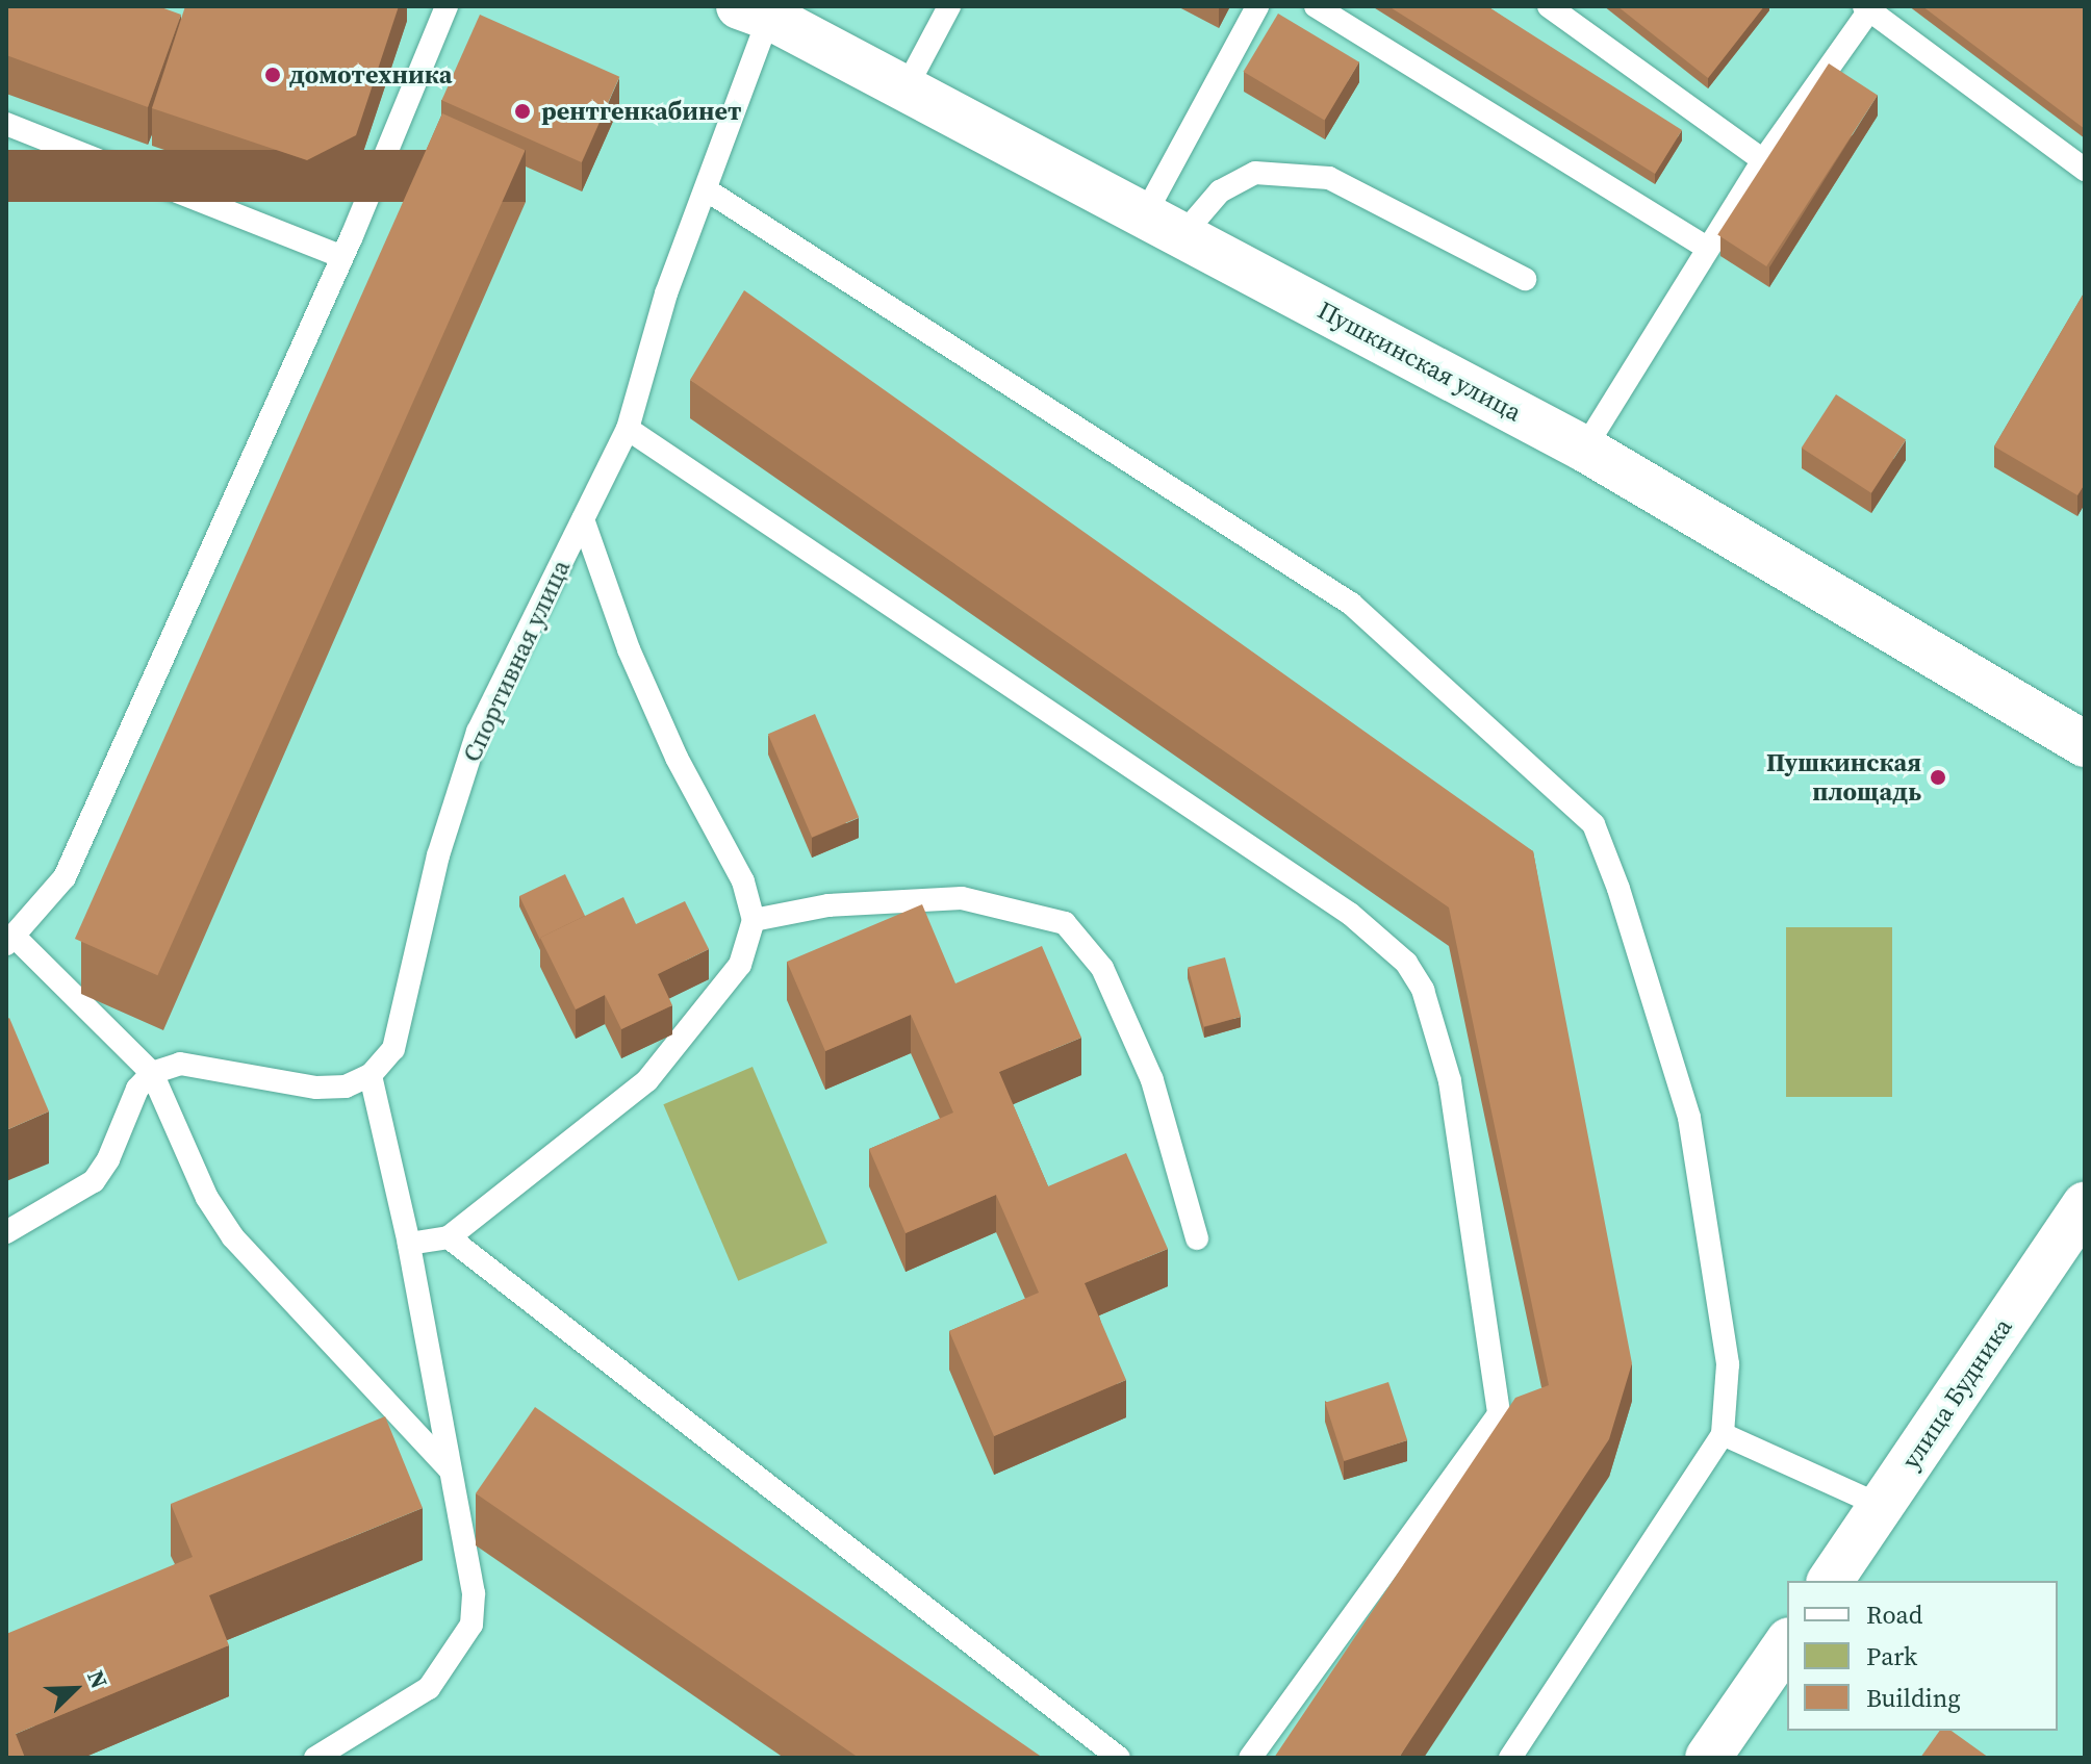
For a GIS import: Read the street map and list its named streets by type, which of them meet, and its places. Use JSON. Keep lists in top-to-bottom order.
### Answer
{
  "streets": {
    "main road": ["Пушкинская улица", "улица Будника"],
    "lane": ["Спортивная улица"]
  },
  "crossings": [
    ["Пушкинская улица", "Спортивная улица"]
  ],
  "places": ["домотехника", "рентгенкабинет", "Пушкинская площадь"],
  "legend": ["Road", "Park", "Building"],
  "north": "top right"
}
